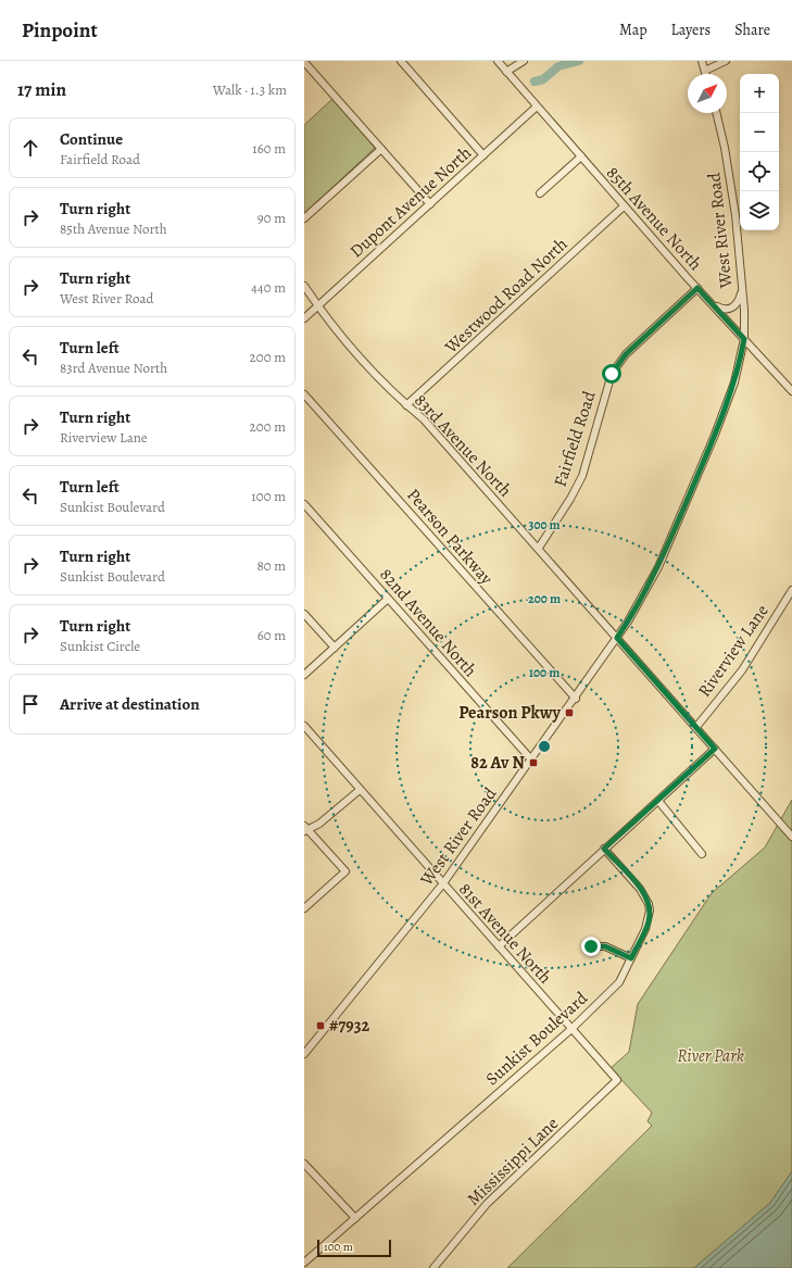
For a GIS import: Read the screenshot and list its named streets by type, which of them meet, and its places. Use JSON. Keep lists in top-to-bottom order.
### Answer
{
  "streets": {
    "street": [
      "Dupont Avenue North",
      "85th Avenue North",
      "West River Road",
      "Westwood Road North",
      "Fairfield Road",
      "83rd Avenue North",
      "Pearson Parkway",
      "82nd Avenue North",
      "Riverview Lane",
      "81st Avenue North",
      "Sunkist Boulevard",
      "Mississippi Lane"
    ]
  },
  "crossings": [
    ["Dupont Avenue North", "85th Avenue North"],
    ["Dupont Avenue North", "83rd Avenue North"],
    ["85th Avenue North", "West River Road"],
    ["85th Avenue North", "Westwood Road North"],
    ["85th Avenue North", "Fairfield Road"],
    ["West River Road", "83rd Avenue North"],
    ["West River Road", "Pearson Parkway"],
    ["West River Road", "82nd Avenue North"],
    ["West River Road", "81st Avenue North"],
    ["Westwood Road North", "83rd Avenue North"],
    ["Fairfield Road", "83rd Avenue North"],
    ["83rd Avenue North", "Riverview Lane"],
    ["81st Avenue North", "Sunkist Boulevard"],
    ["81st Avenue North", "Mississippi Lane"]
  ],
  "parks": ["River Park"],
  "places": {
    "transit": ["Pearson Pkwy", "82 Av N", "#7932"]
  },
  "scale_bar": "100 m",
  "north": "top right",
  "page": {
    "header": "Pinpoint",
    "nav": ["Map", "Layers", "Share"],
    "heading": ["17 min", "Walk · 1.3 km"],
    "map_buttons": ["+", "−"],
    "list": [
      ["Continue", "Fairfield Road", "160 m"],
      ["Turn right", "85th Avenue North", "90 m"],
      ["Turn right", "West River Road", "440 m"],
      ["Turn left", "83rd Avenue North", "200 m"],
      ["Turn right", "Riverview Lane", "200 m"],
      ["Turn left", "Sunkist Boulevard", "100 m"],
      ["Turn right", "Sunkist Boulevard", "80 m"],
      ["Turn right", "Sunkist Circle", "60 m"],
      "Arrive at destination"
    ],
    "scale": "100 m"
  },
  "rings": ["300 m", "200 m", "100 m"]
}
